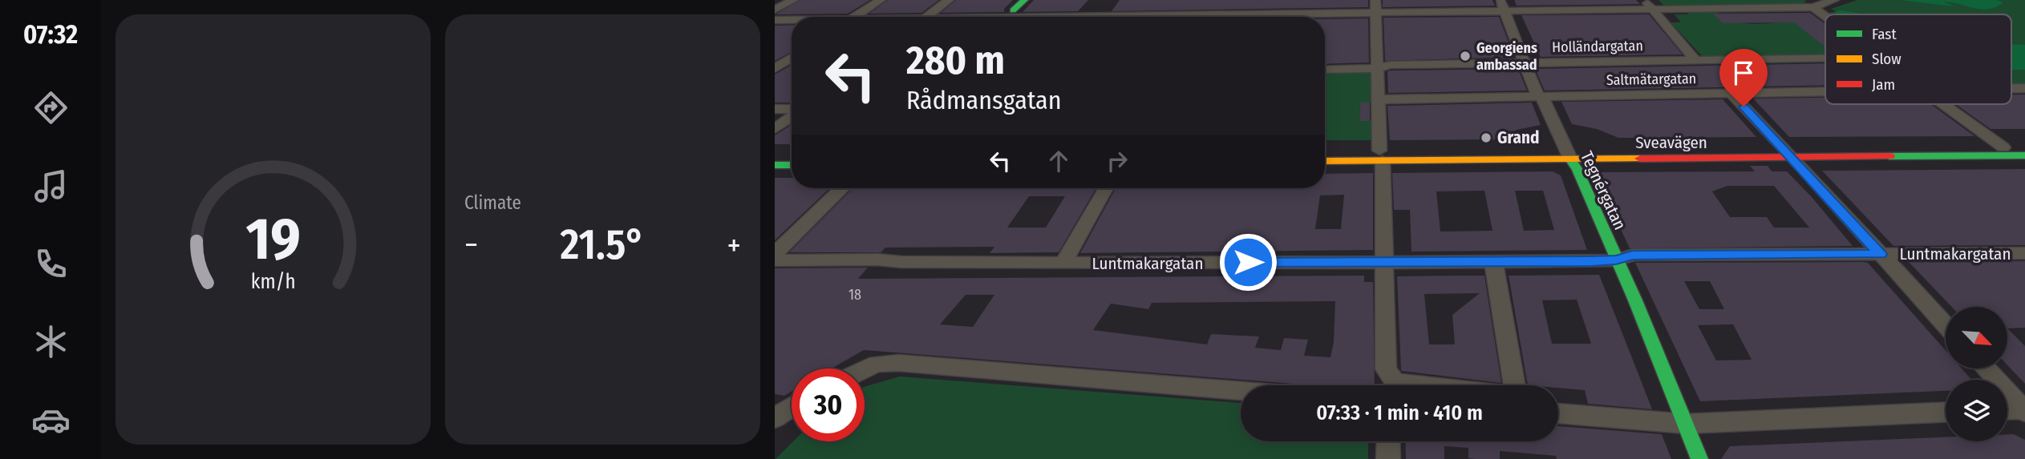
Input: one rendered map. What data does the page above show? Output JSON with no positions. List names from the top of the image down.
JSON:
{
  "streets": {
    "main road": ["Sveavägen", "Tegnérgatan"],
    "street": ["Holländargatan", "Saltmätargatan", "Luntmakargatan"]
  },
  "crossings": [
    ["Holländargatan", "Tegnérgatan"],
    ["Saltmätargatan", "Tegnérgatan"],
    ["Sveavägen", "Tegnérgatan"],
    ["Tegnérgatan", "Luntmakargatan"]
  ],
  "places": ["Georgiens ambassad", "Grand"],
  "house_numbers": ["18"],
  "legend": ["Fast", "Slow", "Jam"],
  "north": "bottom right",
  "page": {
    "tabs": "07:32",
    "tile": "Climate",
    "turn": ["280 m", "Rådmansgatan"],
    "heat": ["−", "21.5°", "+"],
    "limit": "30",
    "trip": "07:33 · 1 min · 410 m",
    "gauge": ["19", "km/h"]
  }
}
